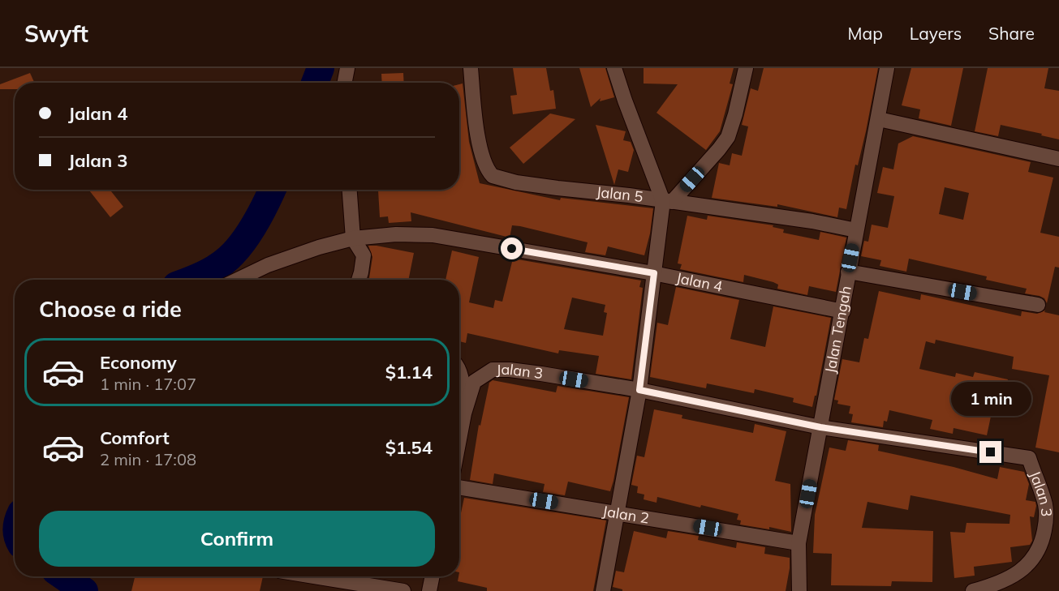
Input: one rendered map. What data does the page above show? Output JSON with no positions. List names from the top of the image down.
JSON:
{
  "streets": {
    "street": [
      "Jalan 5",
      "Jalan 4",
      "Jalan Tengah",
      "Jalan 3",
      "Jalan 2"
    ]
  },
  "crossings": [
    ["Jalan 5", "Jalan Tengah"],
    ["Jalan 4", "Jalan Tengah"],
    ["Jalan Tengah", "Jalan 3"],
    ["Jalan Tengah", "Jalan 2"]
  ],
  "page": {
    "header": "Swyft",
    "nav": ["Map", "Layers", "Share"],
    "banner": ["Jalan 4", "Jalan 3"],
    "heading": "Choose a ride",
    "list": [
      {
        "name": "Economy",
        "note": "1 min · 17:07",
        "value": "$1.14"
      },
      {
        "name": "Comfort",
        "note": "2 min · 17:08",
        "value": "$1.54"
      }
    ],
    "bubble": "1 min",
    "buttons": "Confirm"
  }
}
